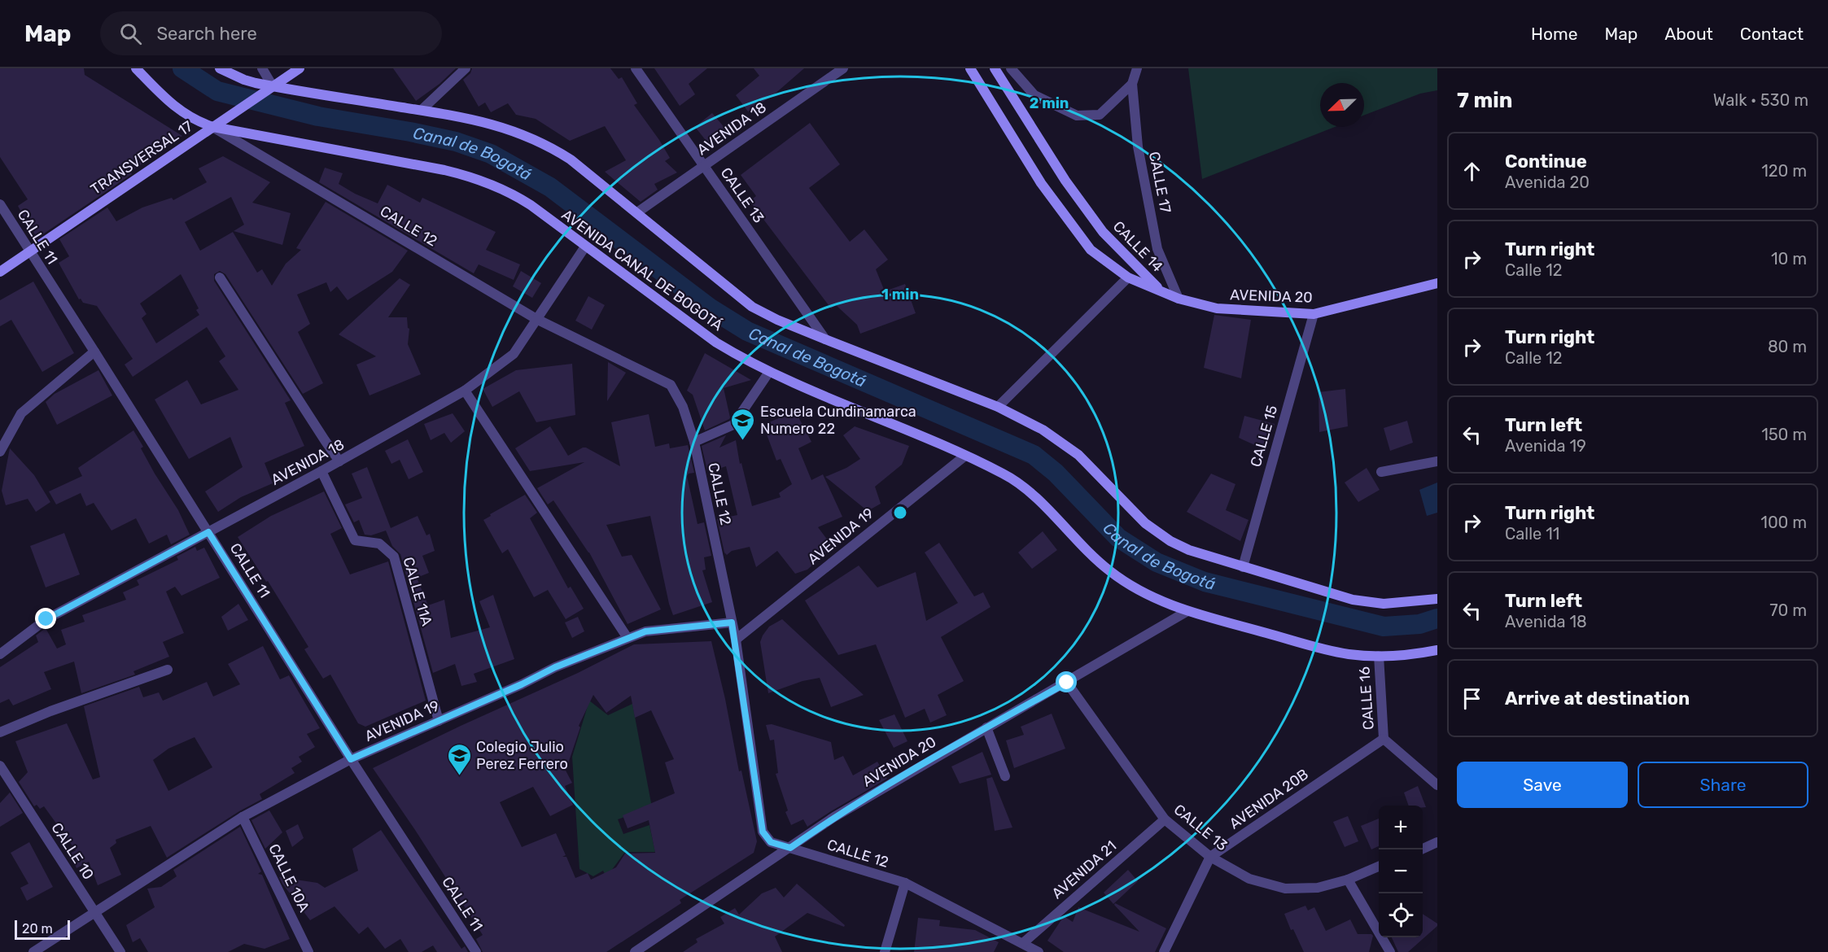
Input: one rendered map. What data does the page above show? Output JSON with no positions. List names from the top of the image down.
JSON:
{
  "streets": {
    "main road": [
      "TRANSVERSAL 17",
      "CALLE 14",
      "AVENIDA CANAL DE BOGOTÁ",
      "AVENIDA 20"
    ],
    "street": [
      "AVENIDA 18",
      "CALLE 17",
      "CALLE 13",
      "CALLE 12",
      "CALLE 11",
      "CALLE 15",
      "AVENIDA 19",
      "CALLE 11A",
      "CALLE 16",
      "AVENIDA 20B",
      "CALLE 10",
      "AVENIDA 21",
      "CALLE 10A"
    ]
  },
  "crossings": [
    ["AVENIDA 18", "CALLE 13"],
    ["AVENIDA 18", "CALLE 12"],
    ["AVENIDA 18", "CALLE 11"],
    ["AVENIDA 18", "AVENIDA CANAL DE BOGOTÁ"],
    ["AVENIDA 18", "CALLE 11A"],
    ["TRANSVERSAL 17", "CALLE 12"],
    ["TRANSVERSAL 17", "CALLE 11"],
    ["TRANSVERSAL 17", "AVENIDA CANAL DE BOGOTÁ"],
    ["CALLE 17", "AVENIDA 20"],
    ["CALLE 13", "AVENIDA 20"],
    ["CALLE 13", "AVENIDA 20B"],
    ["CALLE 13", "AVENIDA 21"],
    ["CALLE 12", "AVENIDA CANAL DE BOGOTÁ"],
    ["CALLE 12", "AVENIDA 20"],
    ["CALLE 12", "AVENIDA 19"],
    ["CALLE 12", "AVENIDA 21"],
    ["CALLE 11", "AVENIDA 19"],
    ["CALLE 14", "AVENIDA 20"],
    ["AVENIDA CANAL DE BOGOTÁ", "AVENIDA 20"],
    ["AVENIDA CANAL DE BOGOTÁ", "AVENIDA 19"],
    ["AVENIDA CANAL DE BOGOTÁ", "CALLE 16"],
    ["AVENIDA 20", "CALLE 15"],
    ["AVENIDA 19", "CALLE 11A"],
    ["AVENIDA 19", "CALLE 10"],
    ["AVENIDA 19", "CALLE 10A"],
    ["CALLE 16", "AVENIDA 20B"]
  ],
  "water": ["Canal de Bogotá"],
  "places": {
    "school or university": ["Escuela Cundinamarca Numero 22", "Colegio Julio Perez Ferrero"]
  },
  "scale_bar": "20 m",
  "north": "bottom left",
  "page": {
    "header": "Map",
    "search": "Search here",
    "nav": [
      "Home",
      "Map",
      "About",
      "Contact"
    ],
    "heading": ["7 min", "Walk · 530 m"],
    "list": [
      ["Continue", "Avenida 20", "120 m"],
      ["Turn right", "Calle 12", "10 m"],
      ["Turn right", "Calle 12", "80 m"],
      ["Turn left", "Avenida 19", "150 m"],
      ["Turn right", "Calle 11", "100 m"],
      ["Turn left", "Avenida 18", "70 m"],
      "Arrive at destination"
    ],
    "buttons": ["Save", "Share"],
    "map_buttons": ["+", "−"],
    "scale": "20 m"
  },
  "rings": ["2 min", "1 min"]
}
